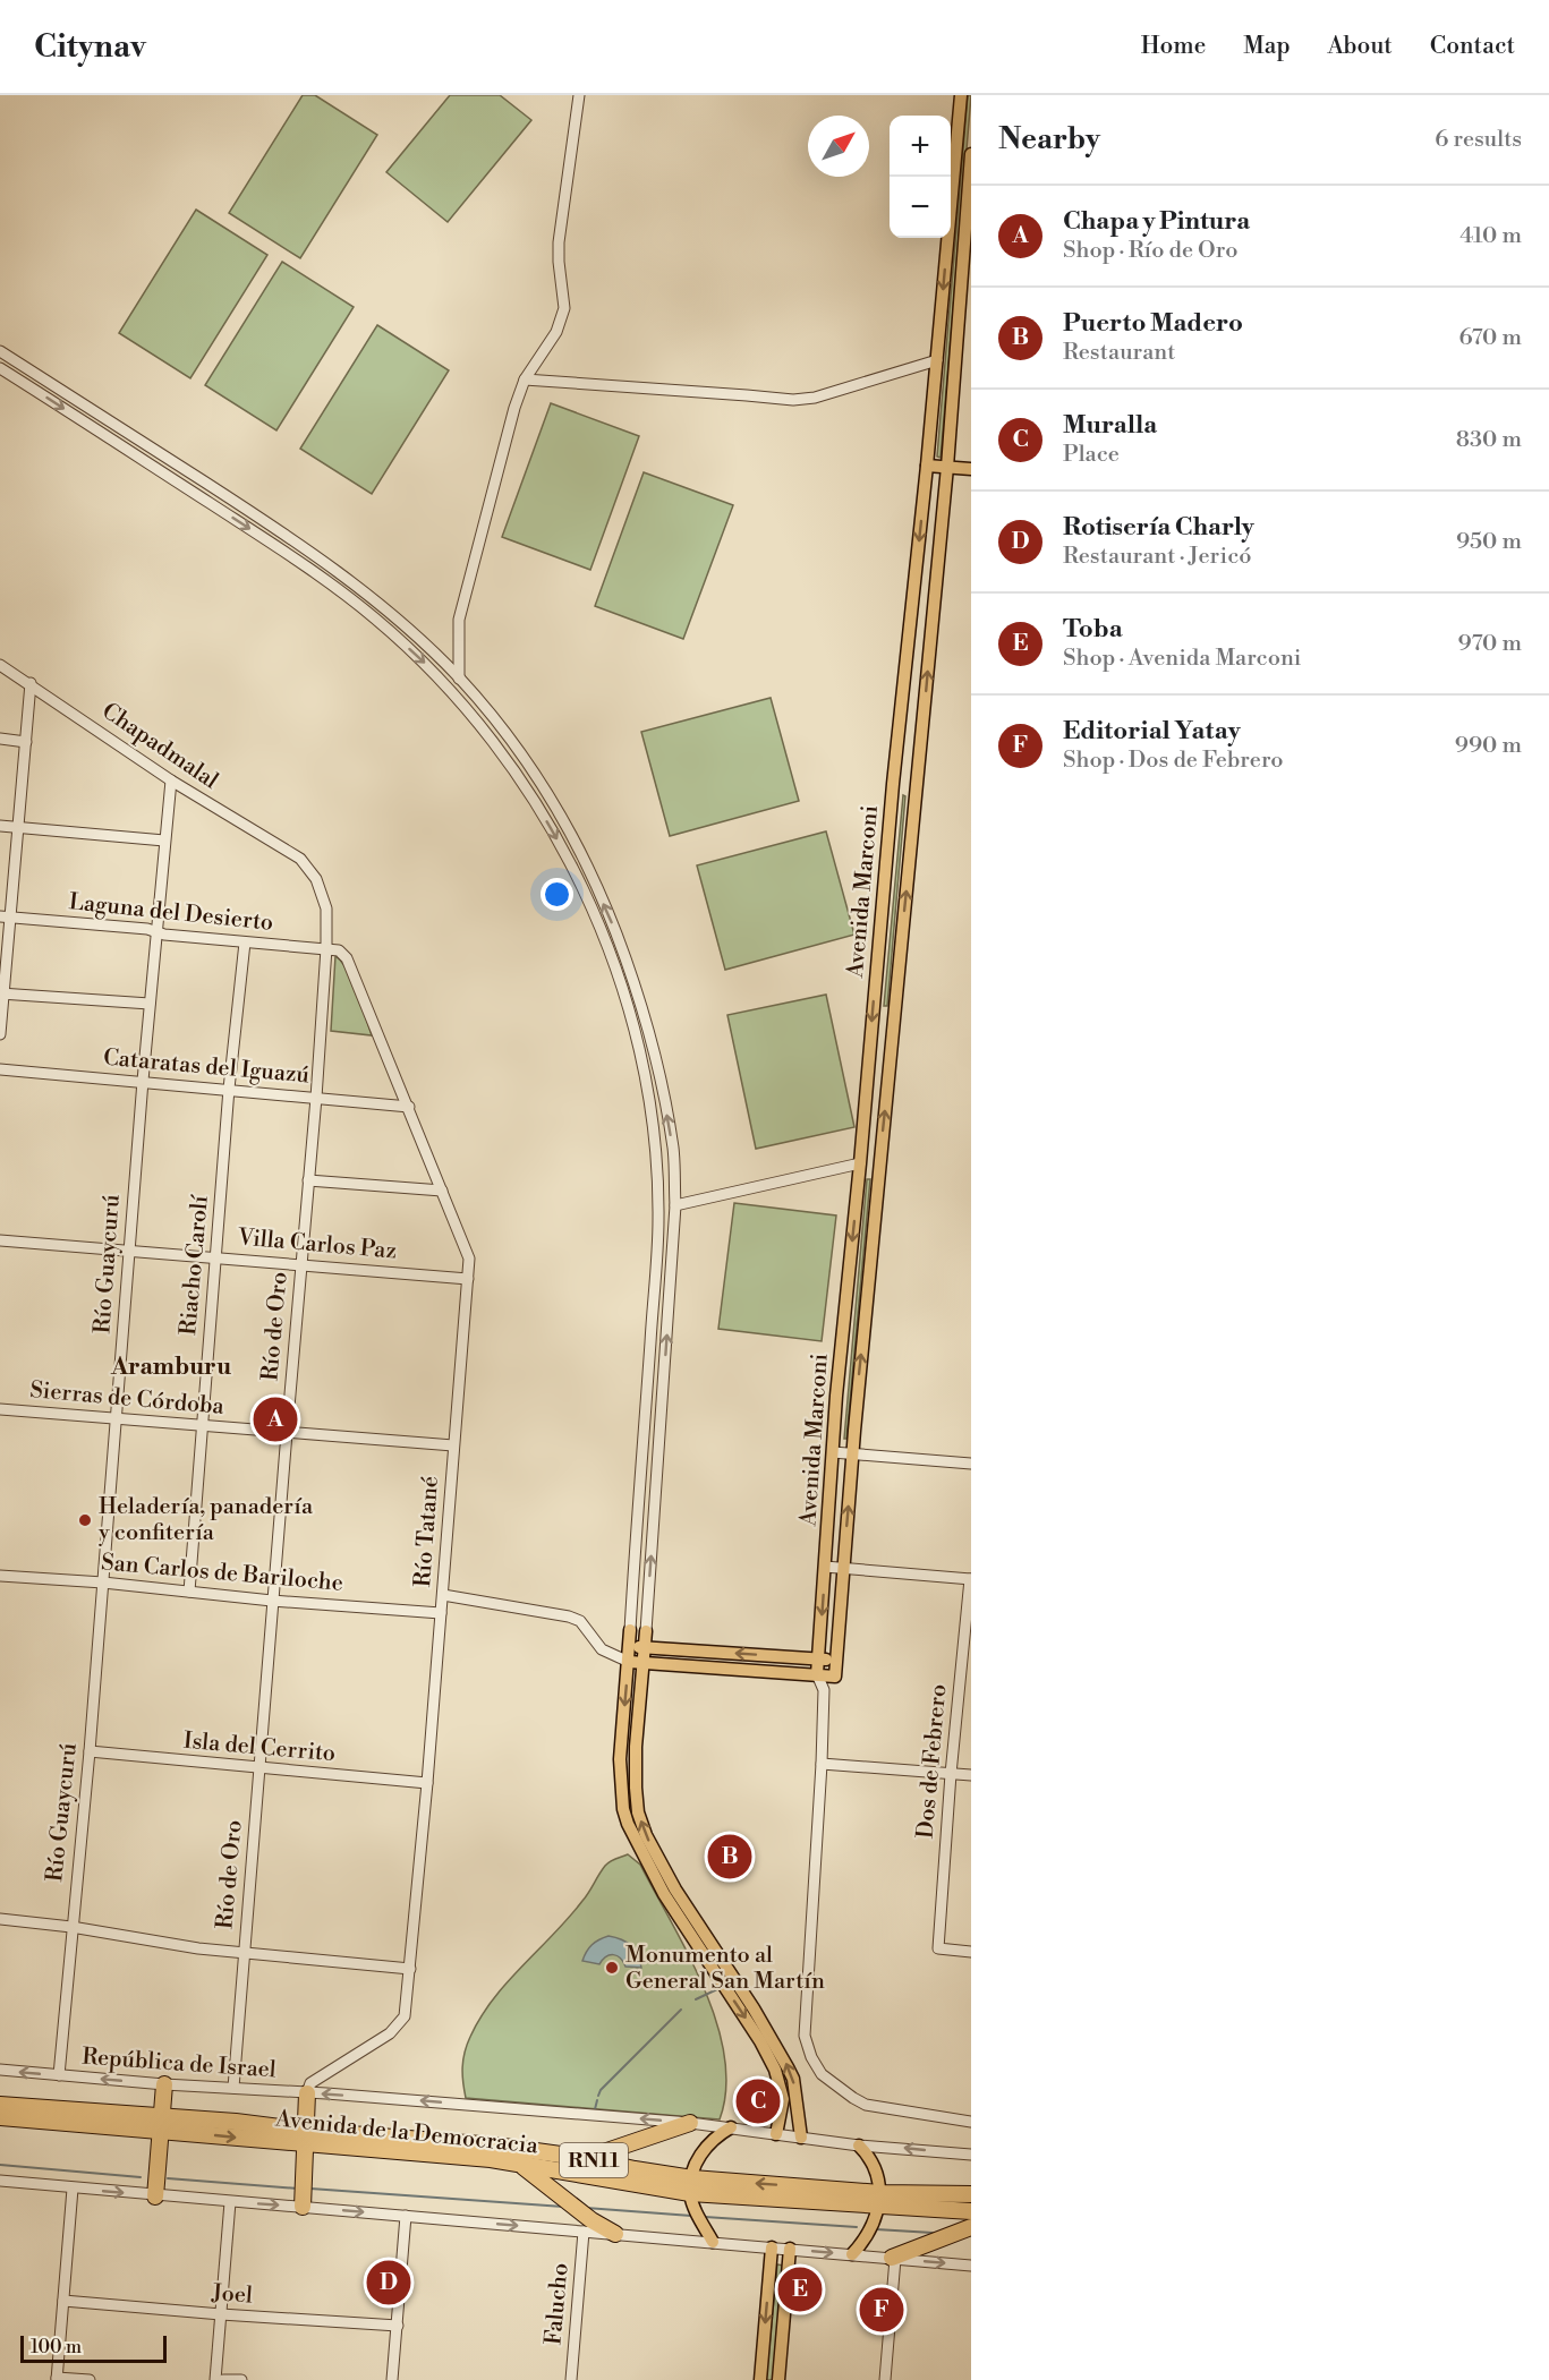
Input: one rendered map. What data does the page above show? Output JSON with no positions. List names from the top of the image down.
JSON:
{
  "streets": {
    "highway": ["Avenida de la Democracia", "RN11"],
    "main road": ["Avenida Marconi"],
    "street": [
      "Chapadmalal",
      "Laguna del Desierto",
      "Cataratas del Iguazú",
      "Villa Carlos Paz",
      "Río Guaycurú",
      "Riacho Carolí",
      "Río de Oro",
      "Sierras de Córdoba",
      "Río Tatané",
      "San Carlos de Bariloche",
      "Isla del Cerrito",
      "Dos de Febrero",
      "República de Israel",
      "Joel",
      "Falucho"
    ]
  },
  "crossings": [
    ["Chapadmalal", "Río Guaycurú"],
    ["Chapadmalal", "Río de Oro"],
    ["Laguna del Desierto", "Río Guaycurú"],
    ["Laguna del Desierto", "Riacho Carolí"],
    ["Laguna del Desierto", "Río de Oro"],
    ["Laguna del Desierto", "Río Tatané"],
    ["Cataratas del Iguazú", "Río Guaycurú"],
    ["Cataratas del Iguazú", "Riacho Carolí"],
    ["Cataratas del Iguazú", "Río de Oro"],
    ["Cataratas del Iguazú", "Río Tatané"],
    ["Villa Carlos Paz", "Río Guaycurú"],
    ["Villa Carlos Paz", "Riacho Carolí"],
    ["Villa Carlos Paz", "Río de Oro"],
    ["Villa Carlos Paz", "Río Tatané"],
    ["Río Guaycurú", "Sierras de Córdoba"],
    ["Río Guaycurú", "San Carlos de Bariloche"],
    ["Río Guaycurú", "Isla del Cerrito"],
    ["Río Guaycurú", "República de Israel"],
    ["Riacho Carolí", "Sierras de Córdoba"],
    ["Riacho Carolí", "San Carlos de Bariloche"],
    ["Río de Oro", "Sierras de Córdoba"],
    ["Río de Oro", "San Carlos de Bariloche"],
    ["Río de Oro", "Isla del Cerrito"],
    ["Río de Oro", "República de Israel"],
    ["Sierras de Córdoba", "Río Tatané"],
    ["Río Tatané", "San Carlos de Bariloche"],
    ["Río Tatané", "Isla del Cerrito"],
    ["Río Tatané", "República de Israel"],
    ["República de Israel", "Avenida de la Democracia"]
  ],
  "one_way": ["República de Israel"],
  "districts": ["Aramburu"],
  "places": ["Heladería, panadería y confitería", "Monumento al General San Martín"],
  "scale_bar": "100 m",
  "north": "top right",
  "page": {
    "header": "Citynav",
    "nav": [
      "Home",
      "Map",
      "About",
      "Contact"
    ],
    "heading": ["Nearby", "6 results"],
    "map_buttons": ["+", "−"],
    "list": [
      {
        "mark": "A",
        "name": "Chapa y Pintura",
        "note": "Shop · Río de Oro",
        "value": "410 m"
      },
      {
        "mark": "B",
        "name": "Puerto Madero",
        "note": "Restaurant",
        "value": "670 m"
      },
      {
        "mark": "C",
        "name": "Muralla",
        "note": "Place",
        "value": "830 m"
      },
      {
        "mark": "D",
        "name": "Rotisería Charly",
        "note": "Restaurant · Jericó",
        "value": "950 m"
      },
      {
        "mark": "E",
        "name": "Toba",
        "note": "Shop · Avenida Marconi",
        "value": "970 m"
      },
      {
        "mark": "F",
        "name": "Editorial Yatay",
        "note": "Shop · Dos de Febrero",
        "value": "990 m"
      }
    ],
    "pins": [
      "A",
      "B",
      "C",
      "D",
      "E",
      "F"
    ],
    "scale": "100 m"
  }
}
